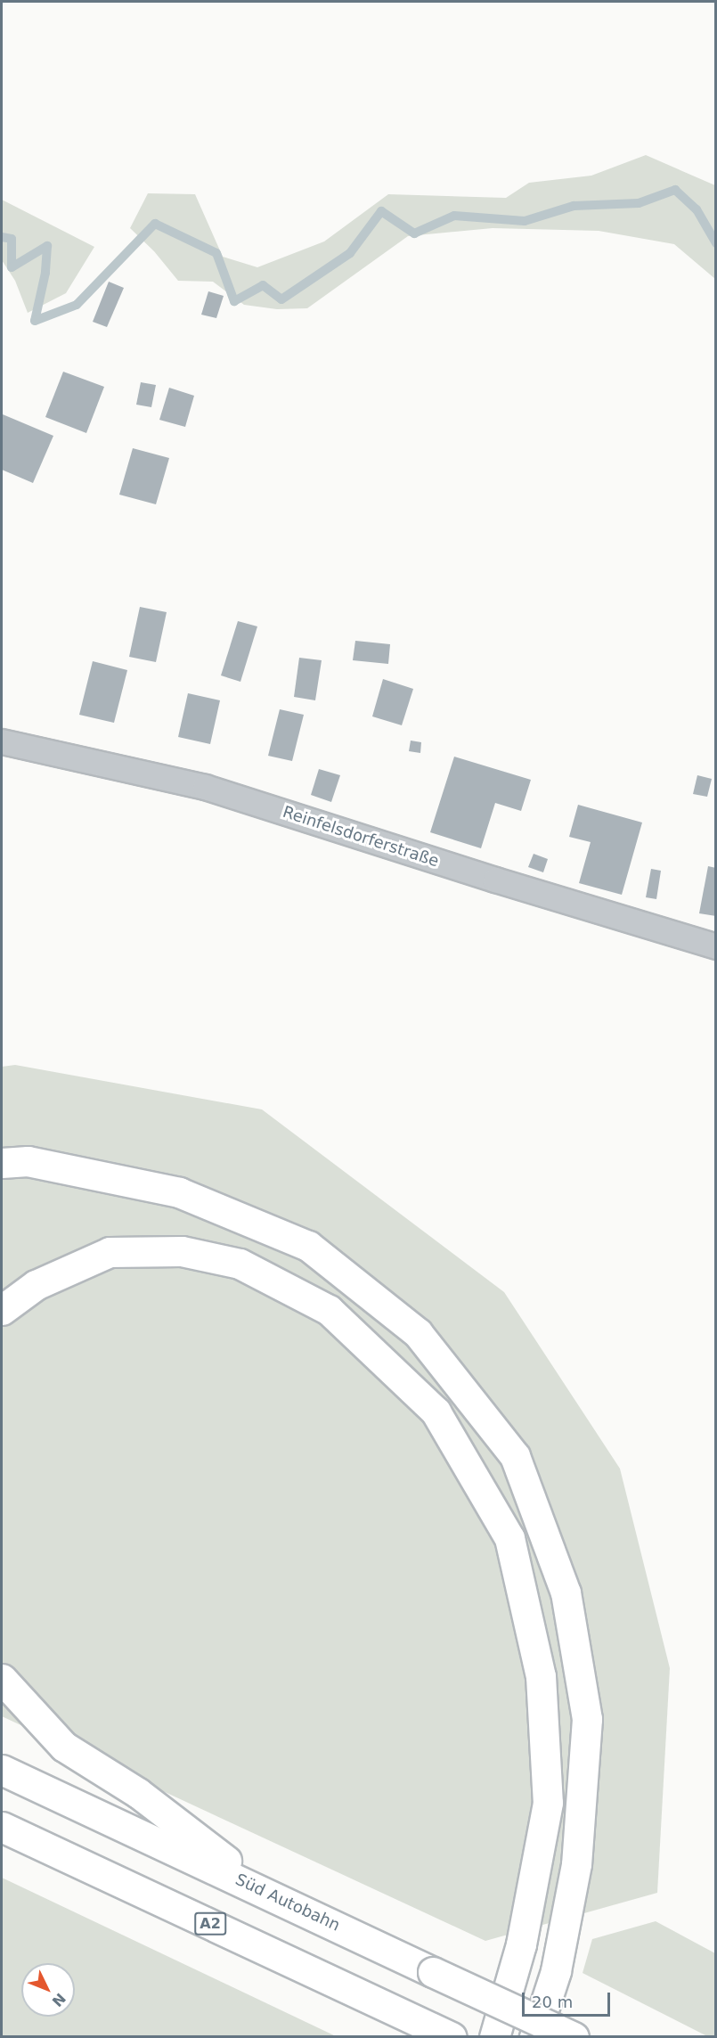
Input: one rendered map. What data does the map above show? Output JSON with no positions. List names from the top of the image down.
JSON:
{
  "streets": {
    "highway": ["Süd Autobahn", "A2"],
    "street": ["Reinfelsdorferstraße"]
  },
  "scale_bar": "20 m",
  "north": "bottom right"
}
